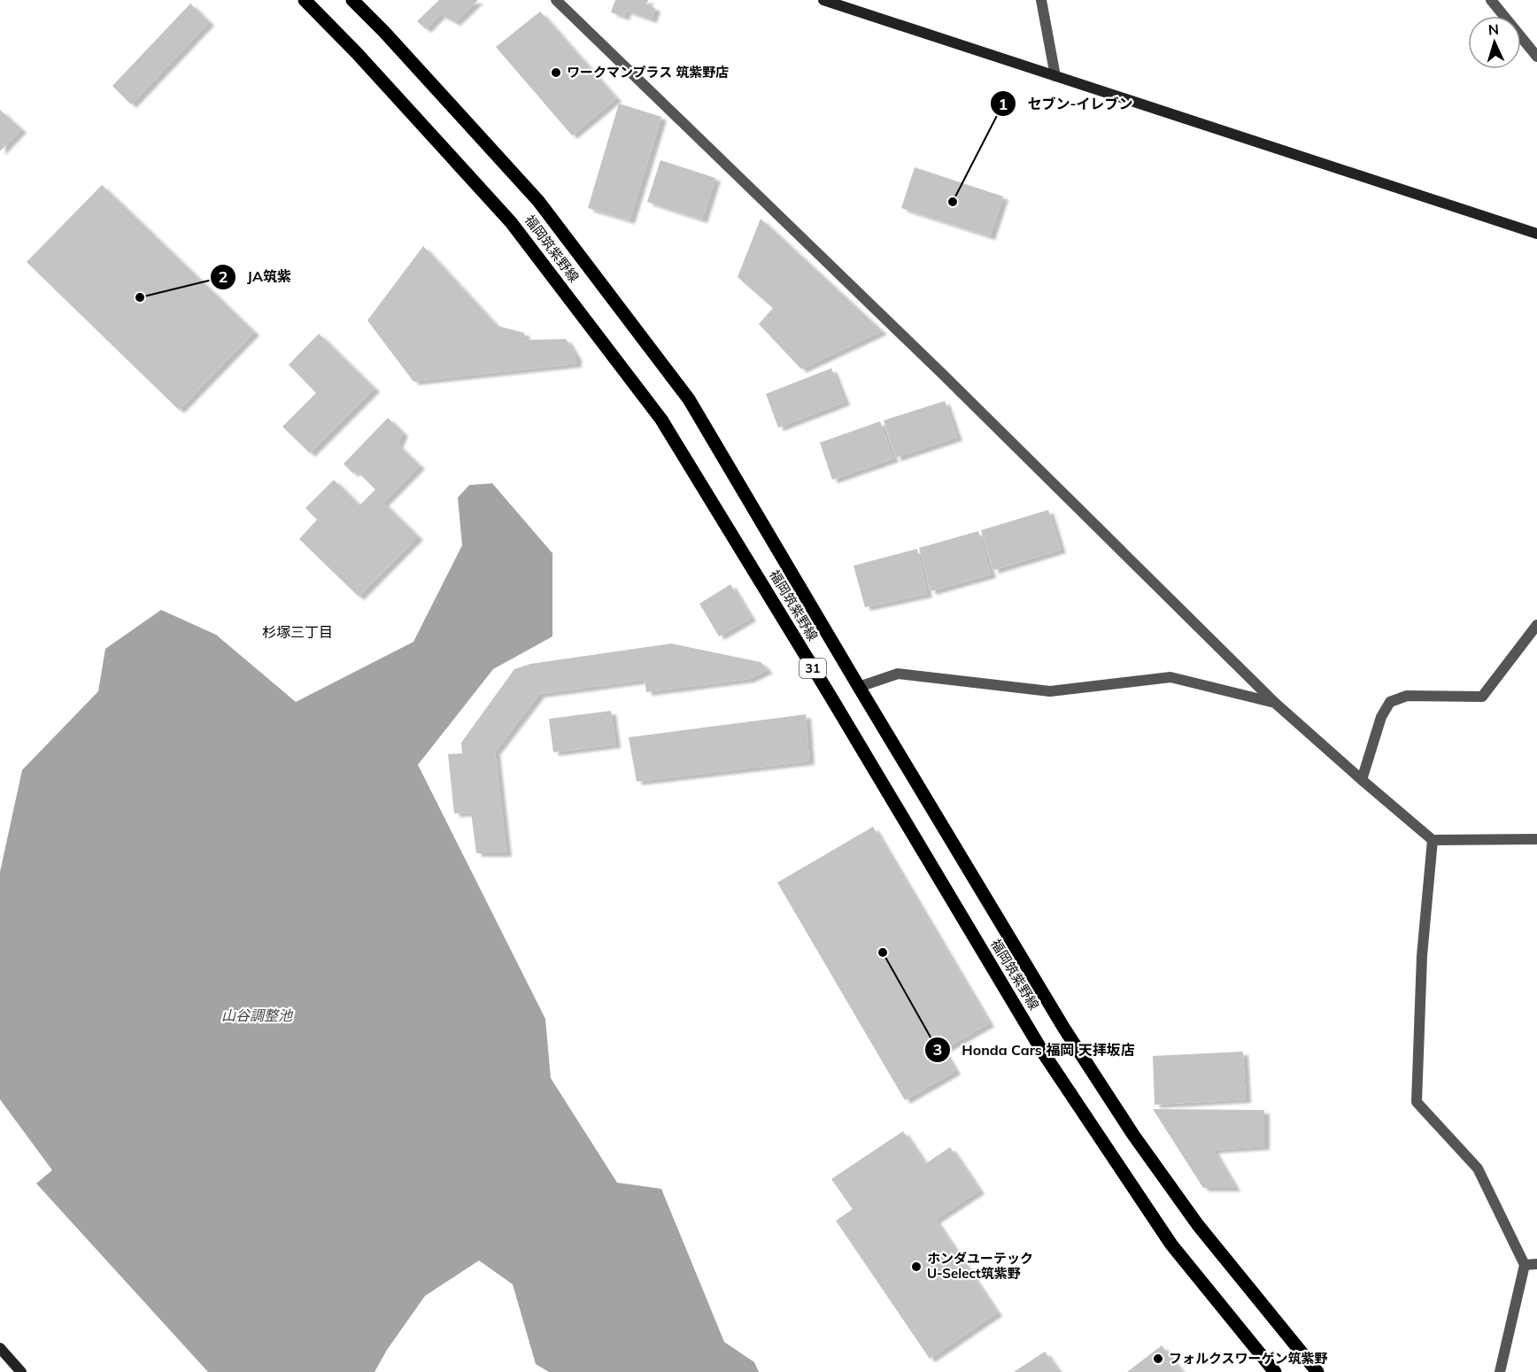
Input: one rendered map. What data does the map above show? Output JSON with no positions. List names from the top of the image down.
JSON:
{
  "streets": {
    "main road": ["福岡筑紫野線", "31"]
  },
  "districts": ["杉塚三丁目"],
  "water": ["山谷調整池"],
  "places": [
    "ワークマンプラス 筑紫野店",
    "セブン-イレブン",
    "JA筑紫",
    "Honda Cars 福岡 天拝坂店",
    "ホンダユーテック U-Select筑紫野",
    "フォルクスワーゲン筑紫野"
  ],
  "north": "top"
}
